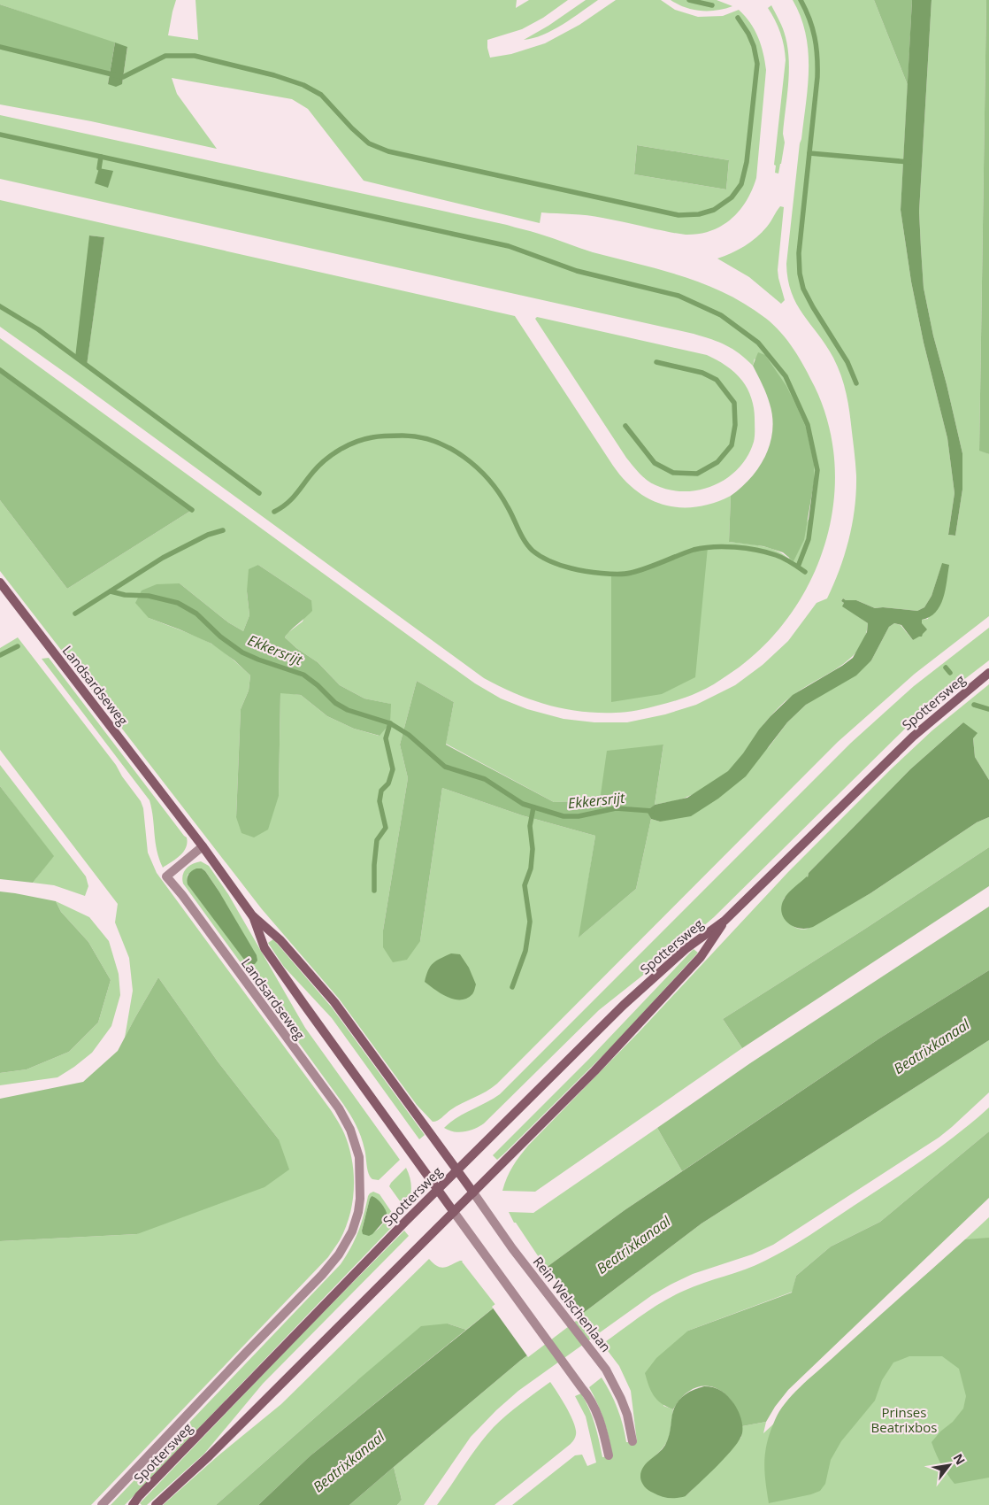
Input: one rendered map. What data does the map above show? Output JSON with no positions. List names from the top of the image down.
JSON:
{
  "streets": {
    "main road": ["Landsardseweg", "Spottersweg"],
    "street": ["Rein Welschenlaan"]
  },
  "crossings": [
    ["Landsardseweg", "Spottersweg"],
    ["Landsardseweg", "Rein Welschenlaan"],
    ["Spottersweg", "Rein Welschenlaan"]
  ],
  "water": ["Ekkersrijt", "Beatrixkanaal"],
  "parks": ["Prinses Beatrixbos"],
  "north": "top right"
}
